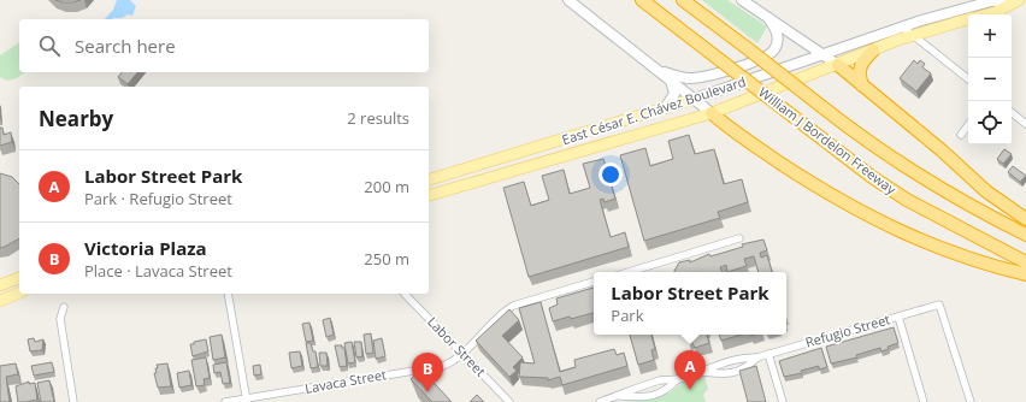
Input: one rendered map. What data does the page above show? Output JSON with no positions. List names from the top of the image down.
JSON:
{
  "streets": {
    "highway": ["William J Bordelon Freeway"],
    "main road": ["East César E. Chávez Boulevard"],
    "street": ["Refugio Street", "Labor Street", "Lavaca Street"]
  },
  "crossings": [
    ["Labor Street", "Lavaca Street"]
  ],
  "page": {
    "map_buttons": ["+", "−"],
    "search": "Search here",
    "heading": ["Nearby", "2 results"],
    "list": [
      {
        "mark": "A",
        "name": "Labor Street Park",
        "note": "Park · Refugio Street",
        "value": "200 m"
      },
      {
        "mark": "B",
        "name": "Victoria Plaza",
        "note": "Place · Lavaca Street",
        "value": "250 m"
      }
    ],
    "popup": ["Labor Street Park", "Park"],
    "pins": ["A", "B"]
  }
}
